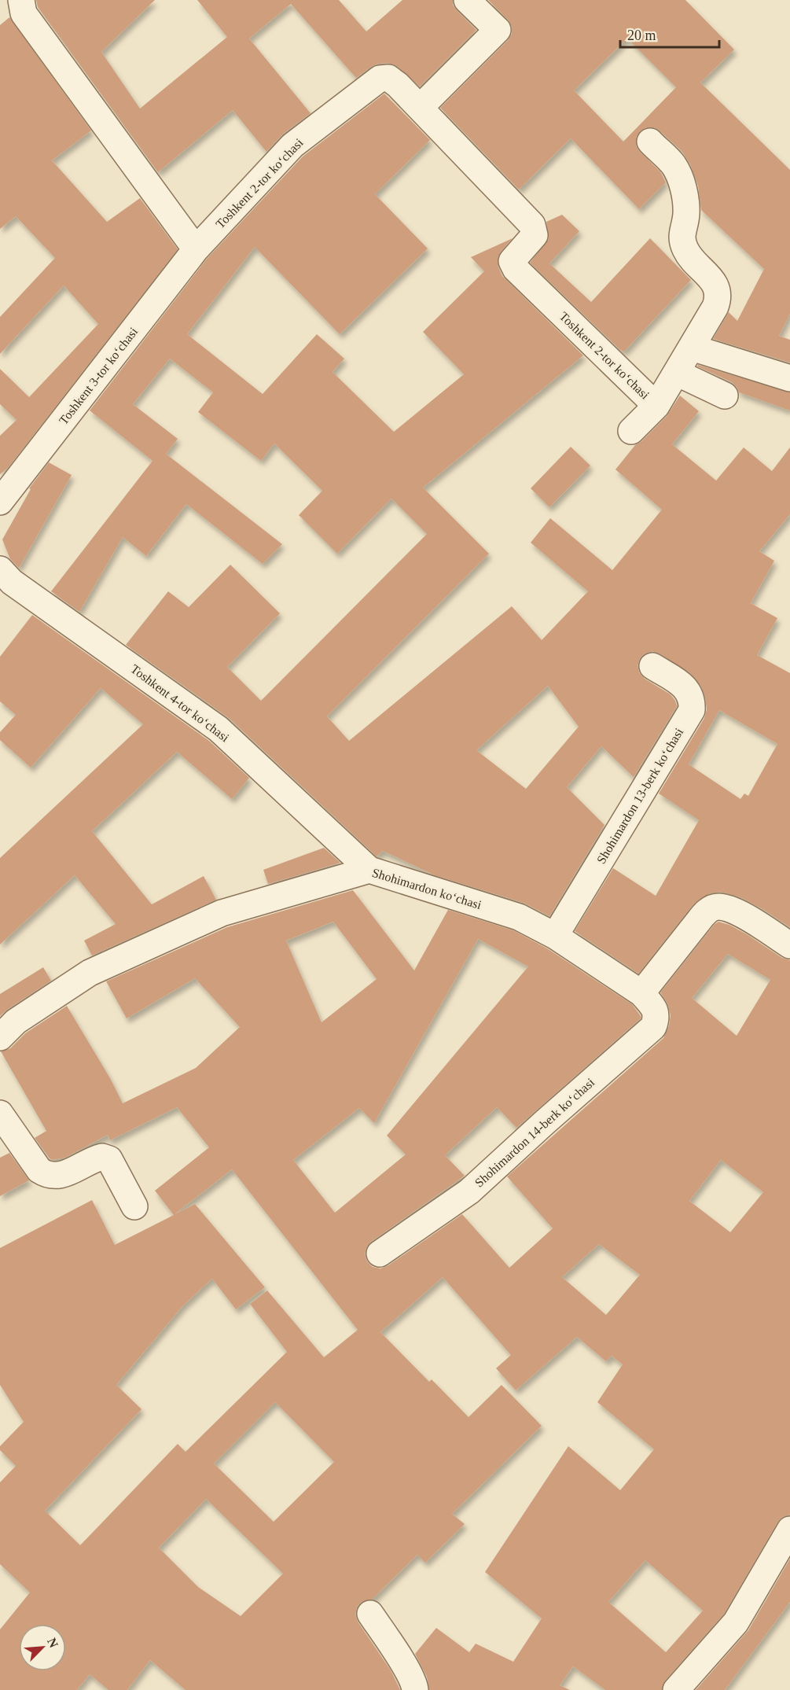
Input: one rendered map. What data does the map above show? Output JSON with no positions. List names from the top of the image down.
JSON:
{
  "streets": {
    "street": [
      "Toshkent 2-tor koʻchasi",
      "Toshkent 3-tor koʻchasi",
      "Toshkent 4-tor koʻchasi",
      "Shohimardon 13-berk koʻchasi",
      "Shohimardon koʻchasi",
      "Shohimardon 14-berk koʻchasi"
    ]
  },
  "crossings": [
    ["Toshkent 2-tor koʻchasi", "Toshkent 3-tor koʻchasi"],
    ["Toshkent 4-tor koʻchasi", "Shohimardon koʻchasi"],
    ["Shohimardon 13-berk koʻchasi", "Shohimardon koʻchasi"],
    ["Shohimardon koʻchasi", "Shohimardon 14-berk koʻchasi"]
  ],
  "scale_bar": "20 m",
  "north": "top right"
}
